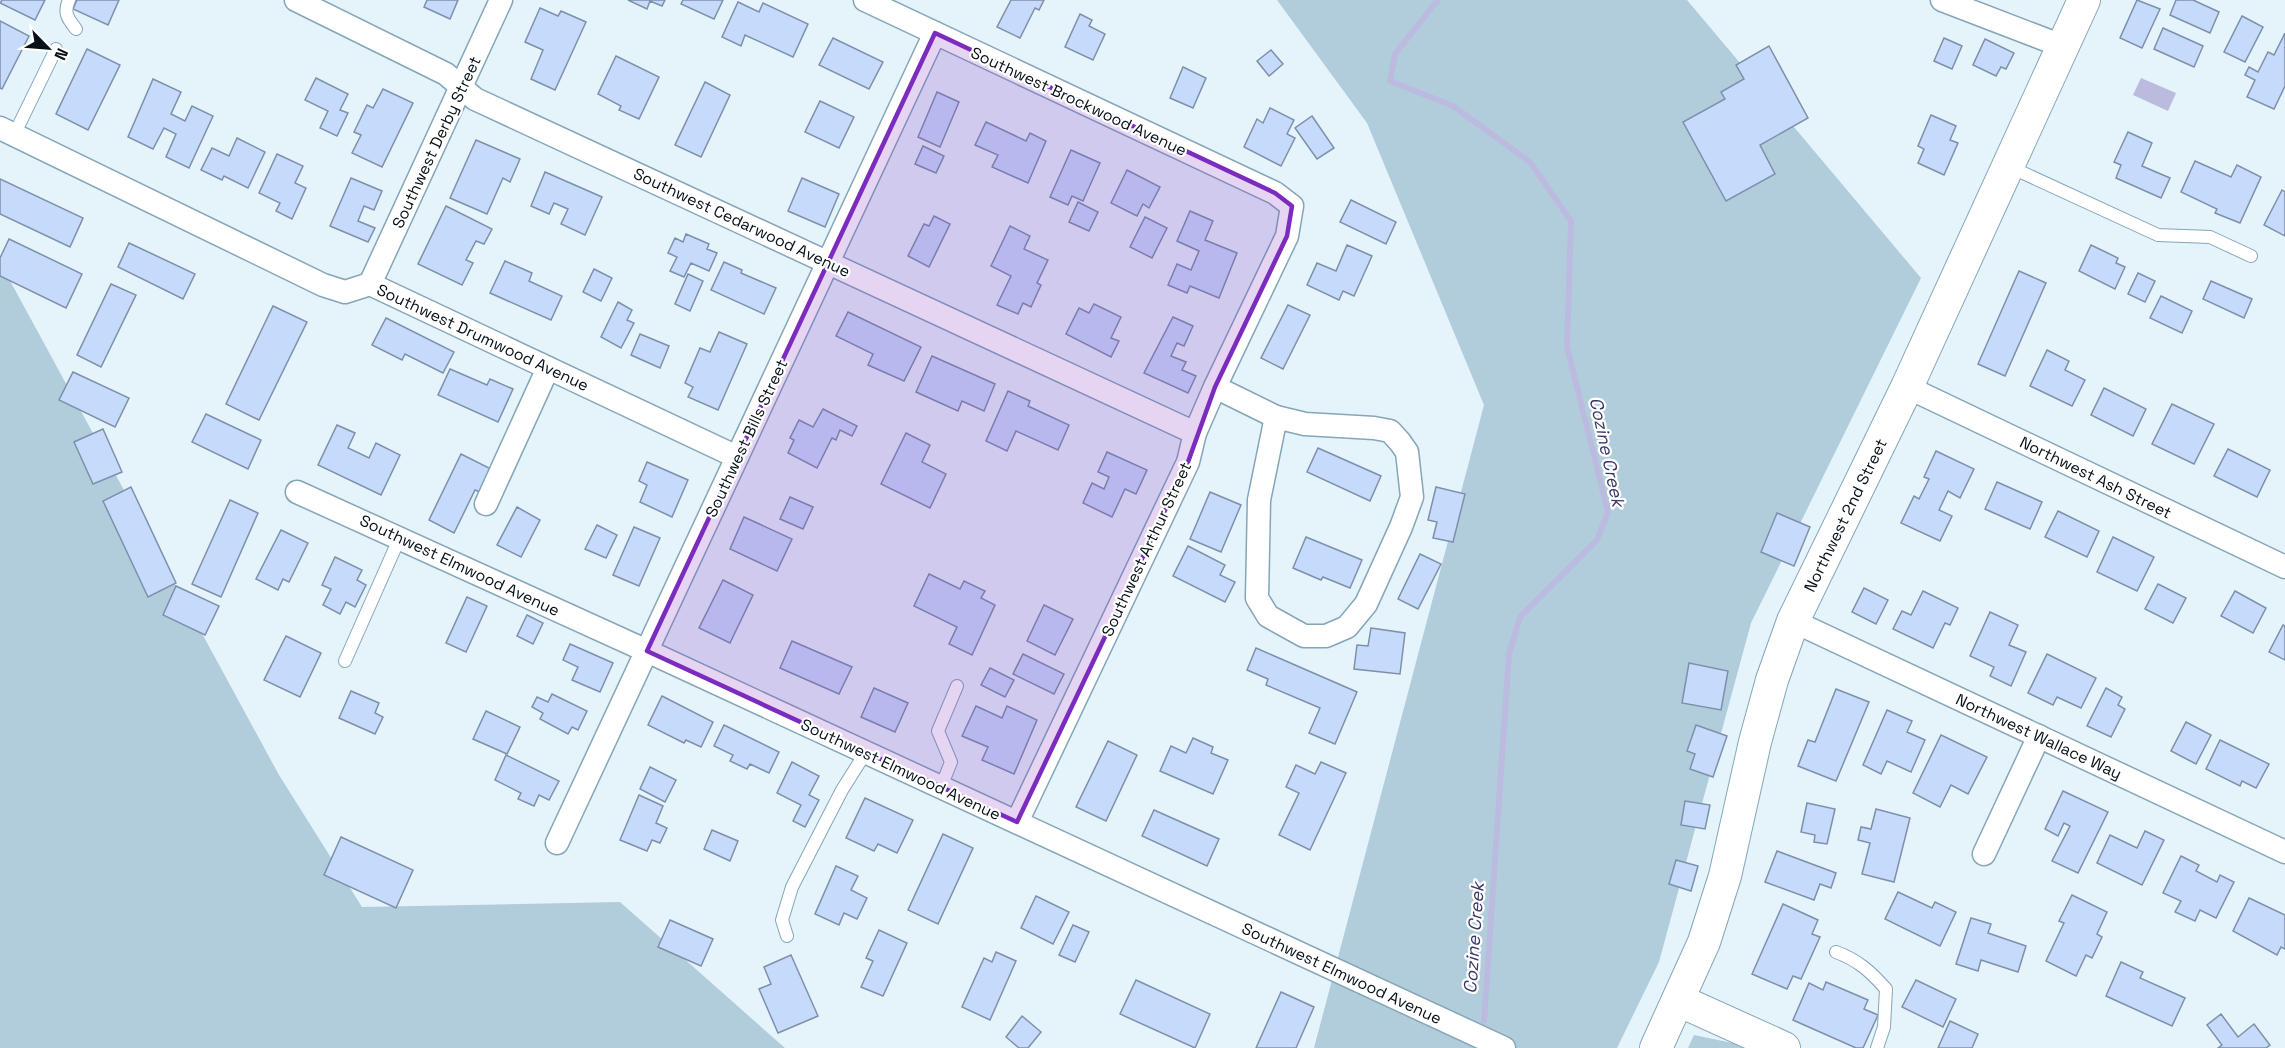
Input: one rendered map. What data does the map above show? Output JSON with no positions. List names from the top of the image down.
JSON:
{
  "streets": {
    "main road": ["Northwest 2nd Street"],
    "street": [
      "Southwest Brockwood Avenue",
      "Southwest Derby Street",
      "Southwest Cedarwood Avenue",
      "Southwest Drumwood Avenue",
      "Southwest Bills Street",
      "Northwest Ash Street",
      "Southwest Arthur Street",
      "Southwest Elmwood Avenue",
      "Northwest Wallace Way"
    ]
  },
  "crossings": [
    ["Southwest Brockwood Avenue", "Southwest Bills Street"],
    ["Southwest Brockwood Avenue", "Southwest Arthur Street"],
    ["Southwest Derby Street", "Southwest Cedarwood Avenue"],
    ["Southwest Derby Street", "Southwest Drumwood Avenue"],
    ["Southwest Cedarwood Avenue", "Southwest Bills Street"],
    ["Southwest Cedarwood Avenue", "Southwest Arthur Street"],
    ["Southwest Drumwood Avenue", "Southwest Bills Street"],
    ["Southwest Bills Street", "Southwest Elmwood Avenue"],
    ["Northwest Ash Street", "Northwest 2nd Street"],
    ["Northwest 2nd Street", "Northwest Wallace Way"],
    ["Southwest Arthur Street", "Southwest Elmwood Avenue"]
  ],
  "water": ["Cozine Creek"],
  "north": "bottom right"
}
